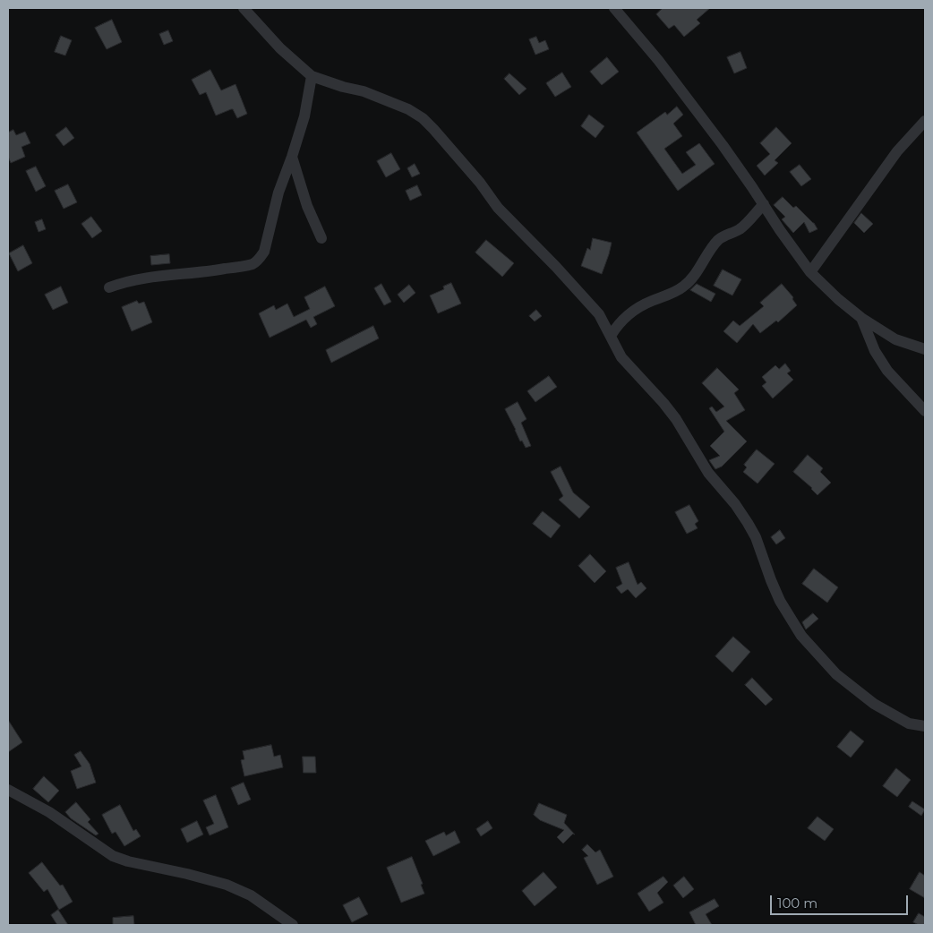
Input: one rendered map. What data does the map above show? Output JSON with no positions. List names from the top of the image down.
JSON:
{
  "scale_bar": "100 m"
}
